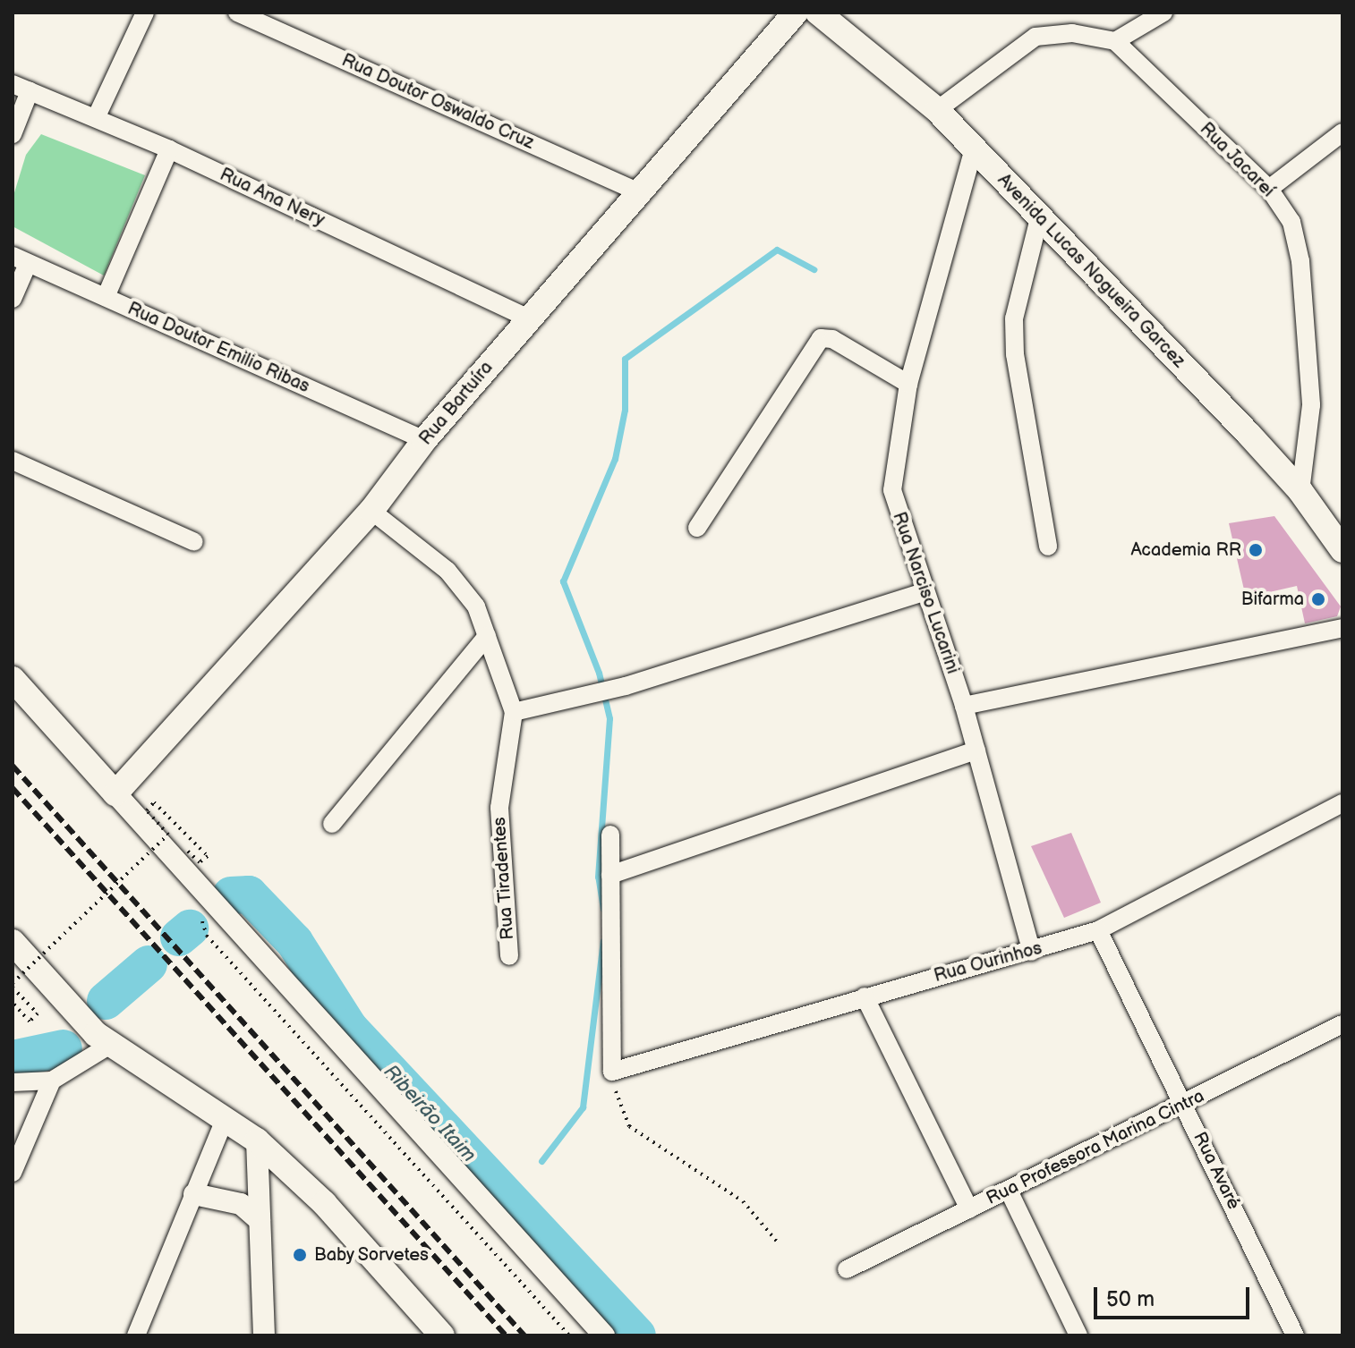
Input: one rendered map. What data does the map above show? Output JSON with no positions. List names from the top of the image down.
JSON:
{
  "streets": {
    "main road": ["Avenida Lucas Nogueira Garcez", "Rua Bartuíra"],
    "street": [
      "Rua Doutor Oswaldo Cruz",
      "Rua Jacareí",
      "Rua Ana Nery",
      "Rua Doutor Emilio Ribas",
      "Rua Narciso Lucarini",
      "Rua Tiradentes",
      "Rua Ourinhos",
      "Rua Professora Marina Cintra",
      "Rua Avaré"
    ]
  },
  "crossings": [
    ["Rua Doutor Oswaldo Cruz", "Rua Bartuíra"],
    ["Rua Jacareí", "Avenida Lucas Nogueira Garcez"],
    ["Rua Ana Nery", "Rua Bartuíra"],
    ["Avenida Lucas Nogueira Garcez", "Rua Narciso Lucarini"],
    ["Rua Doutor Emilio Ribas", "Rua Bartuíra"],
    ["Rua Bartuíra", "Rua Tiradentes"],
    ["Rua Narciso Lucarini", "Rua Ourinhos"],
    ["Rua Ourinhos", "Rua Avaré"],
    ["Rua Professora Marina Cintra", "Rua Avaré"]
  ],
  "water": ["Ribeirão Itaim"],
  "places": ["Academia RR", "Bifarma", "Baby Sorvetes"],
  "scale_bar": "50 m"
}
